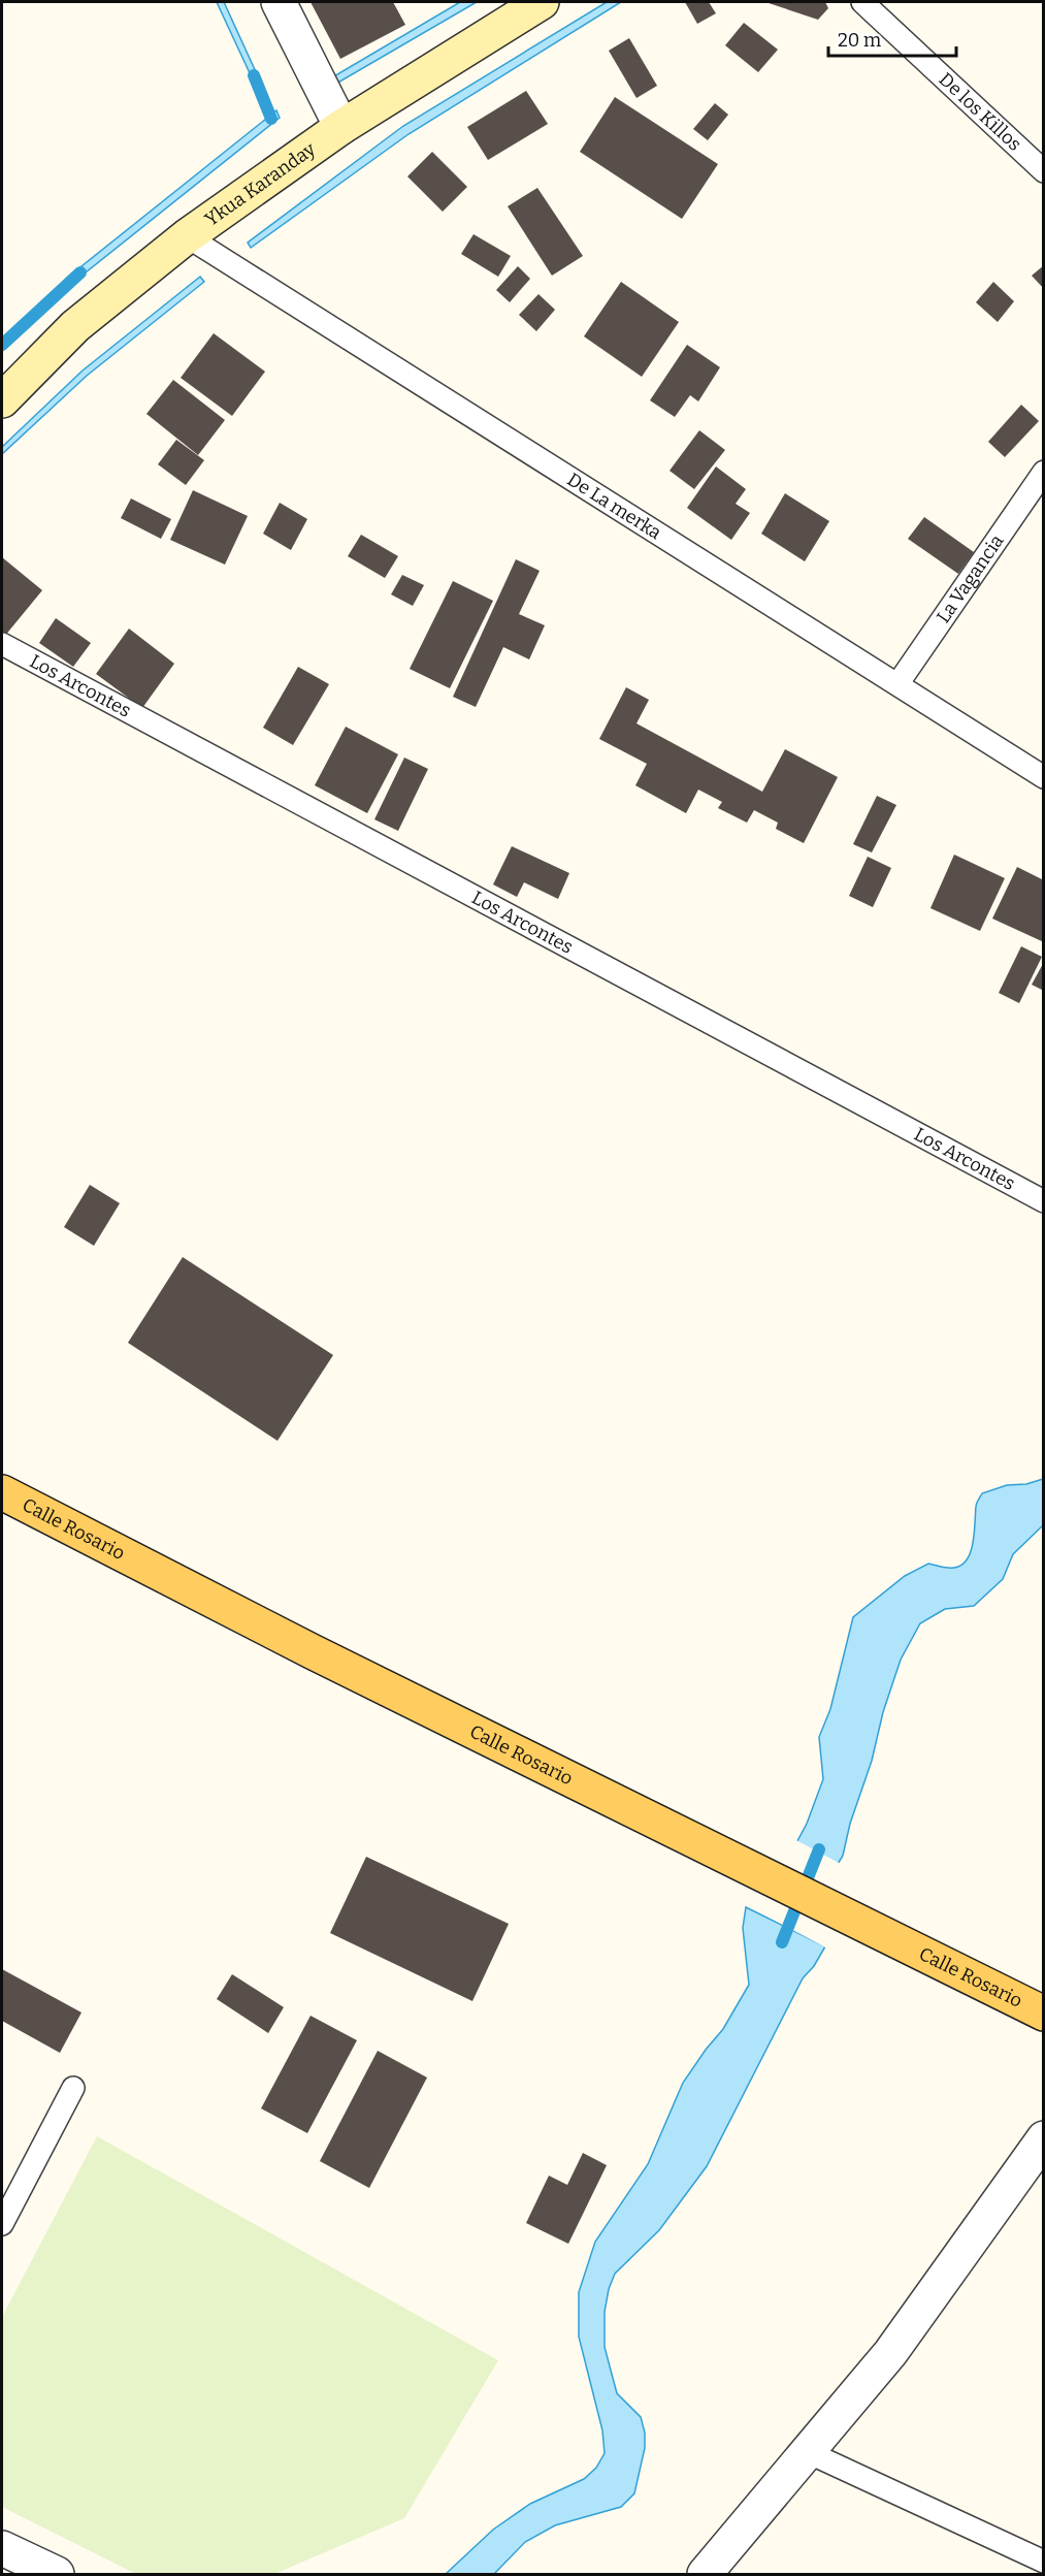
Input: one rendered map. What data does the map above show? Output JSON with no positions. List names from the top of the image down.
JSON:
{
  "streets": {
    "main road": ["Calle Rosario"],
    "street": ["Ykua Karanday"],
    "lane": [
      "De los Killos",
      "De La merka",
      "La Vagancia",
      "Los Arcontes"
    ]
  },
  "crossings": [
    ["Ykua Karanday", "De La merka"],
    ["De La merka", "La Vagancia"]
  ],
  "scale_bar": "20 m"
}
